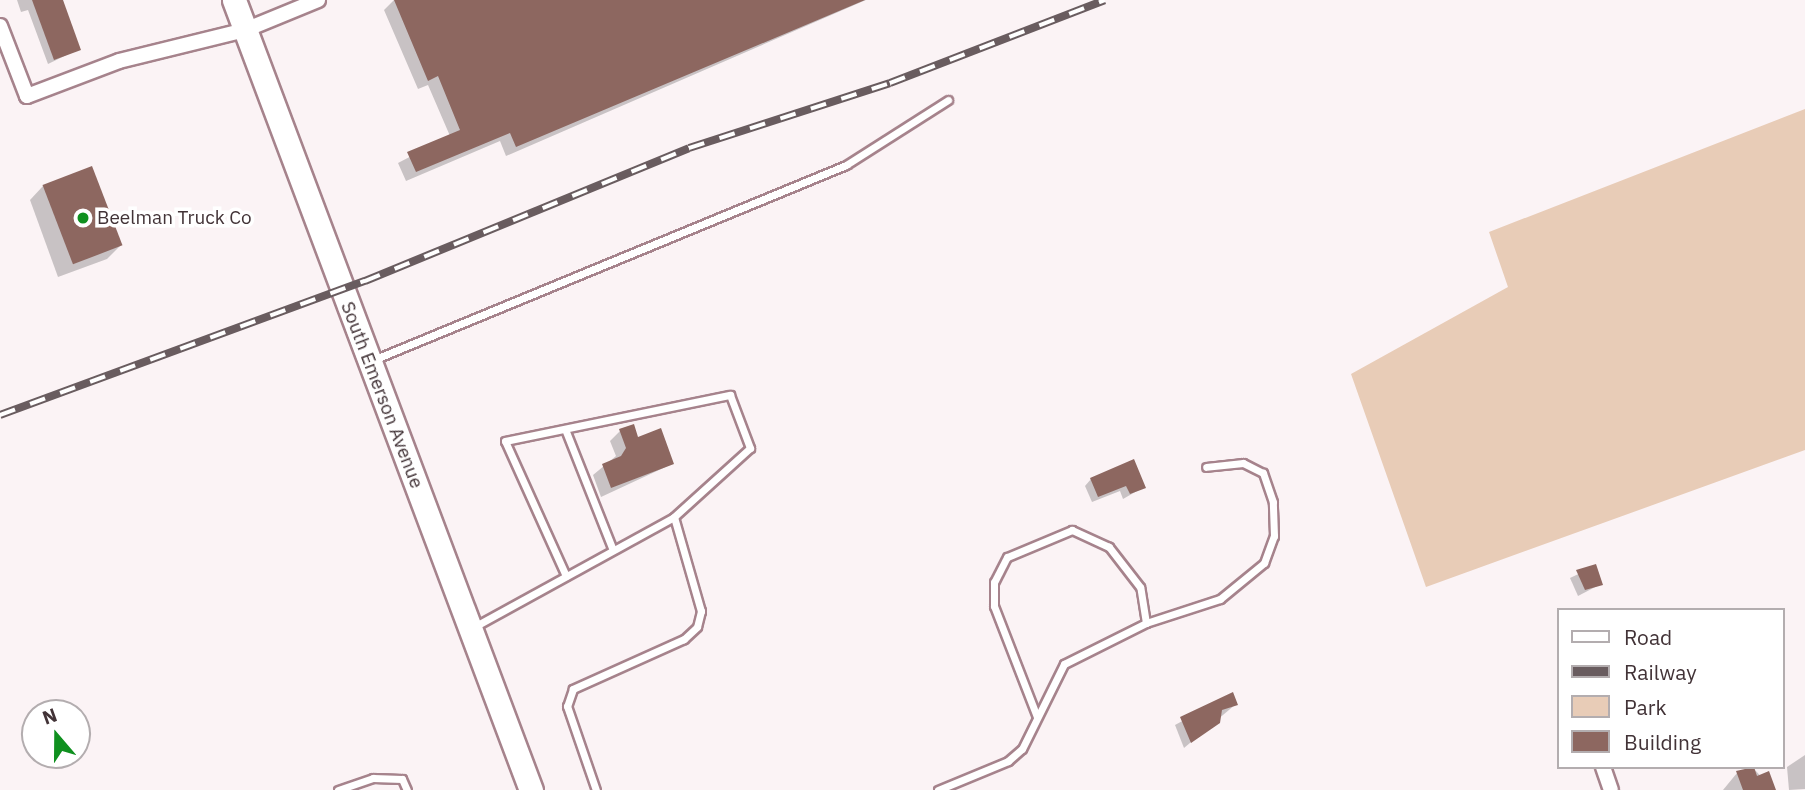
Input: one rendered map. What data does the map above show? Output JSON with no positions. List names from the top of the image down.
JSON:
{
  "streets": {
    "main road": ["South Emerson Avenue"]
  },
  "places": ["Beelman Truck Co"],
  "legend": [
    "Road",
    "Railway",
    "Park",
    "Building"
  ],
  "north": "top"
}
